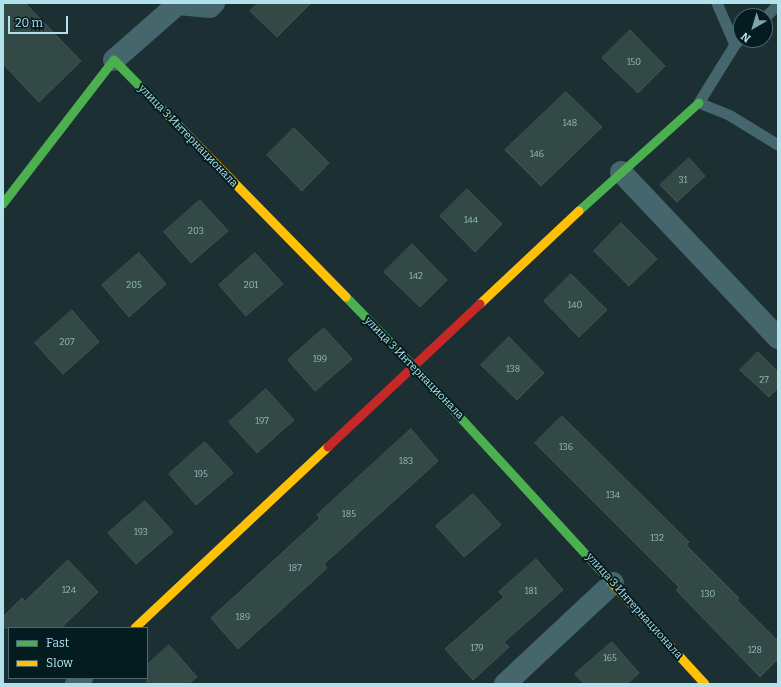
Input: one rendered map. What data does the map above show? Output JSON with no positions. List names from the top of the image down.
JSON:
{
  "streets": {
    "main road": ["улица 3 Интернационала"]
  },
  "house_numbers": [
    "150",
    "148",
    "146",
    "31",
    "144",
    "203",
    "142",
    "205",
    "201",
    "140",
    "207",
    "199",
    "138",
    "27",
    "197",
    "136",
    "183",
    "195",
    "134",
    "185",
    "193",
    "132",
    "187",
    "124",
    "181",
    "130",
    "189",
    "179",
    "128",
    "165"
  ],
  "legend": ["Fast", "Slow"],
  "scale_bar": "20 m",
  "north": "bottom left"
}
